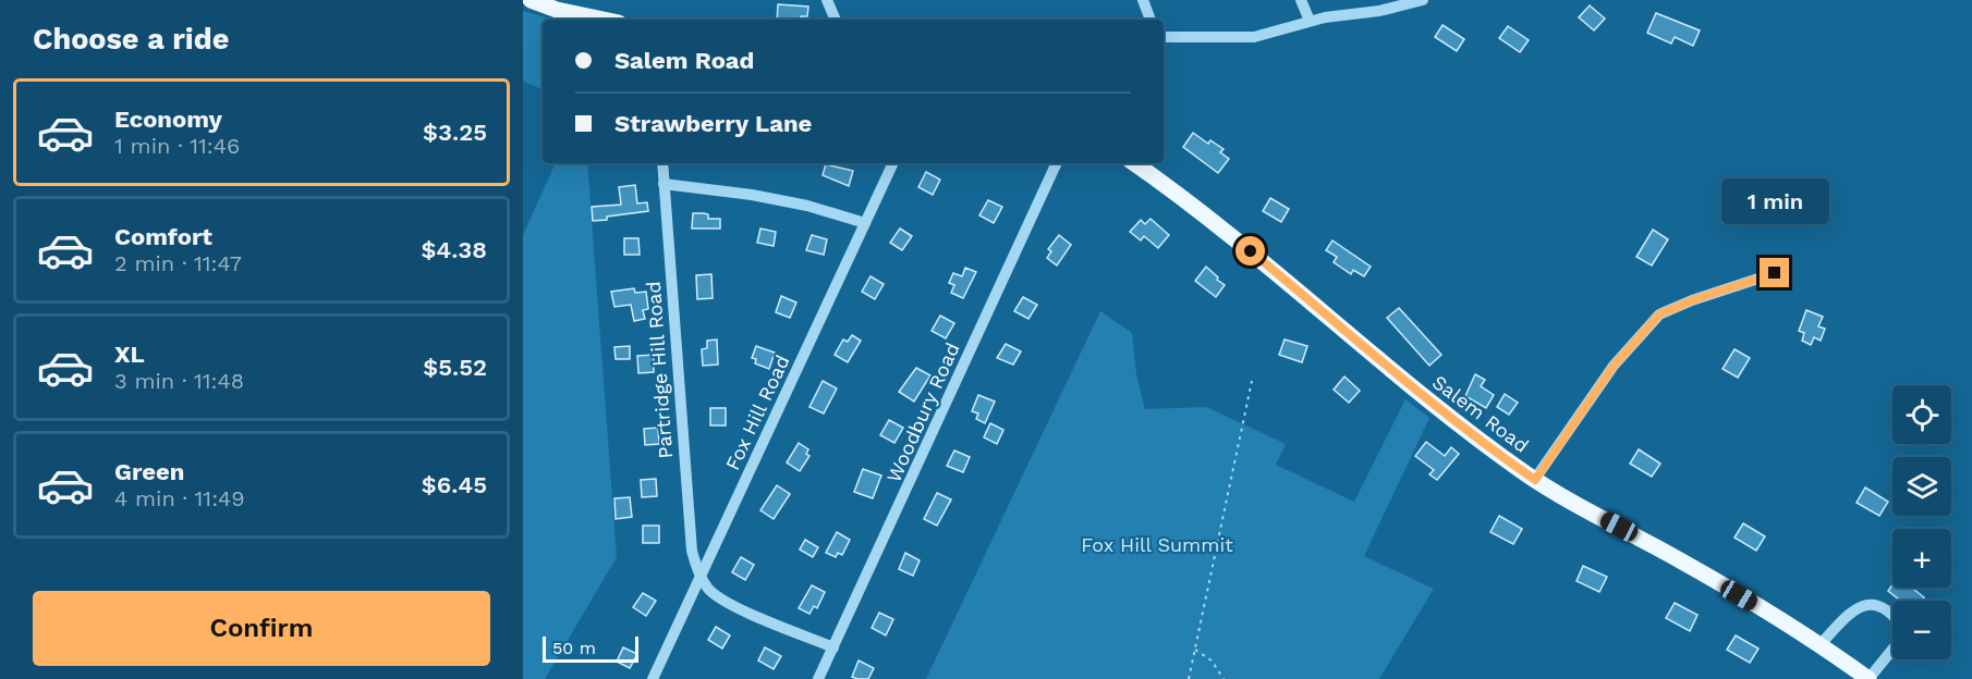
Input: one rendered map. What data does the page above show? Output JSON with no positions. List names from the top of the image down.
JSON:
{
  "streets": {
    "main road": ["Salem Road"],
    "street": ["Partridge Hill Road", "Fox Hill Road", "Woodbury Road"]
  },
  "crossings": [
    ["Partridge Hill Road", "Fox Hill Road"]
  ],
  "parks": ["Fox Hill Summit"],
  "scale_bar": "50 m",
  "page": {
    "heading": "Choose a ride",
    "banner": ["Salem Road", "Strawberry Lane"],
    "list": [
      {
        "name": "Economy",
        "note": "1 min · 11:46",
        "value": "$3.25"
      },
      {
        "name": "Comfort",
        "note": "2 min · 11:47",
        "value": "$4.38"
      },
      {
        "name": "XL",
        "note": "3 min · 11:48",
        "value": "$5.52"
      },
      {
        "name": "Green",
        "note": "4 min · 11:49",
        "value": "$6.45"
      }
    ],
    "bubble": "1 min",
    "map_buttons": ["+", "−"],
    "buttons": "Confirm",
    "scale": "50 m"
  }
}
